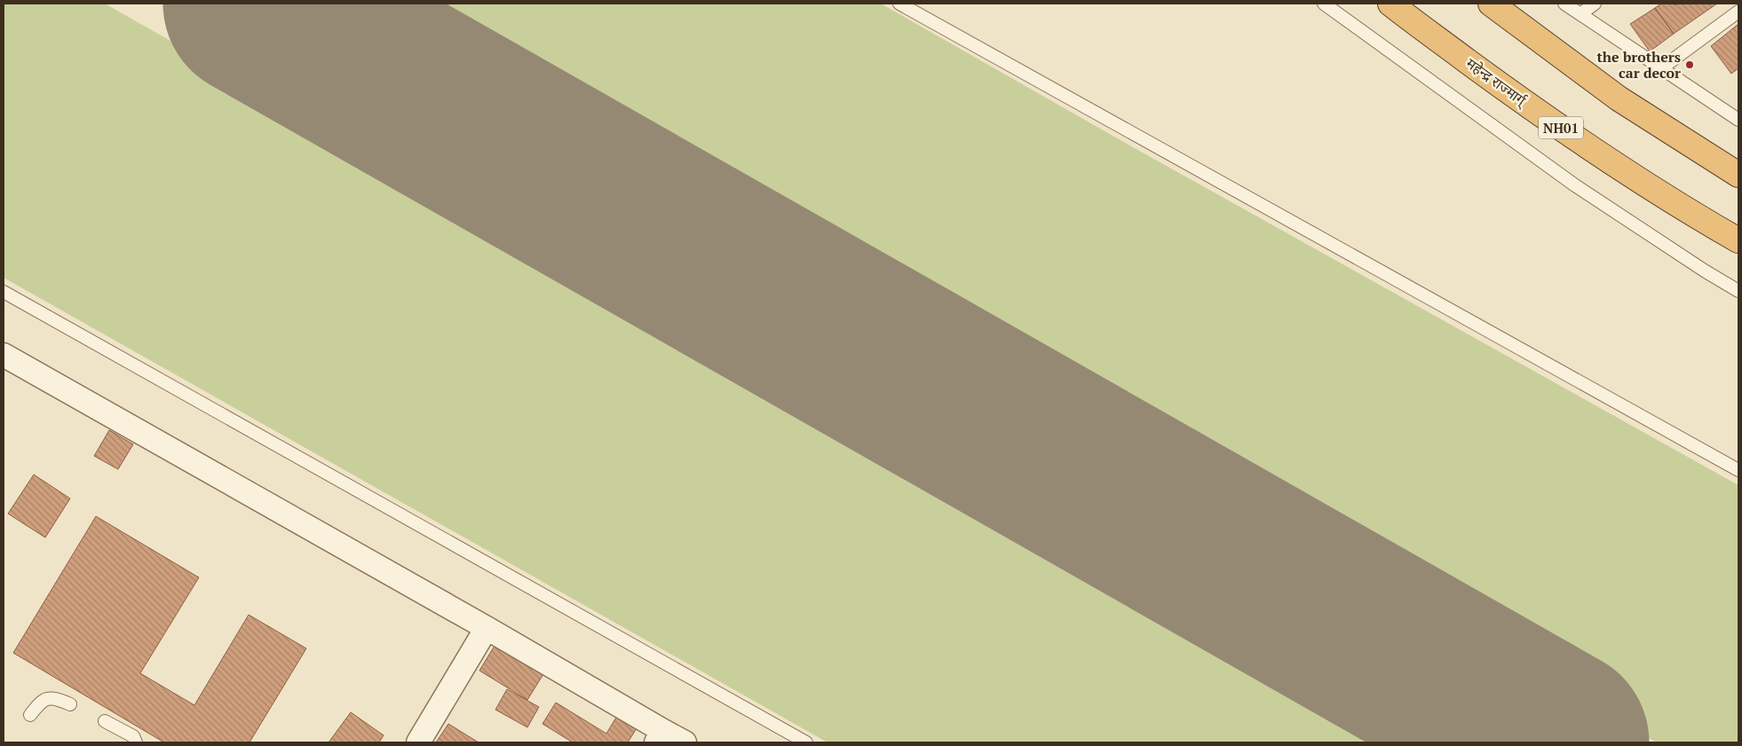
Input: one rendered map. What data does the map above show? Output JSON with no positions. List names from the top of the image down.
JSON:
{
  "streets": {
    "highway": ["महेन्द्र राज्मार्ग्", "NH01"]
  },
  "places": ["the brothers car decor"]
}
